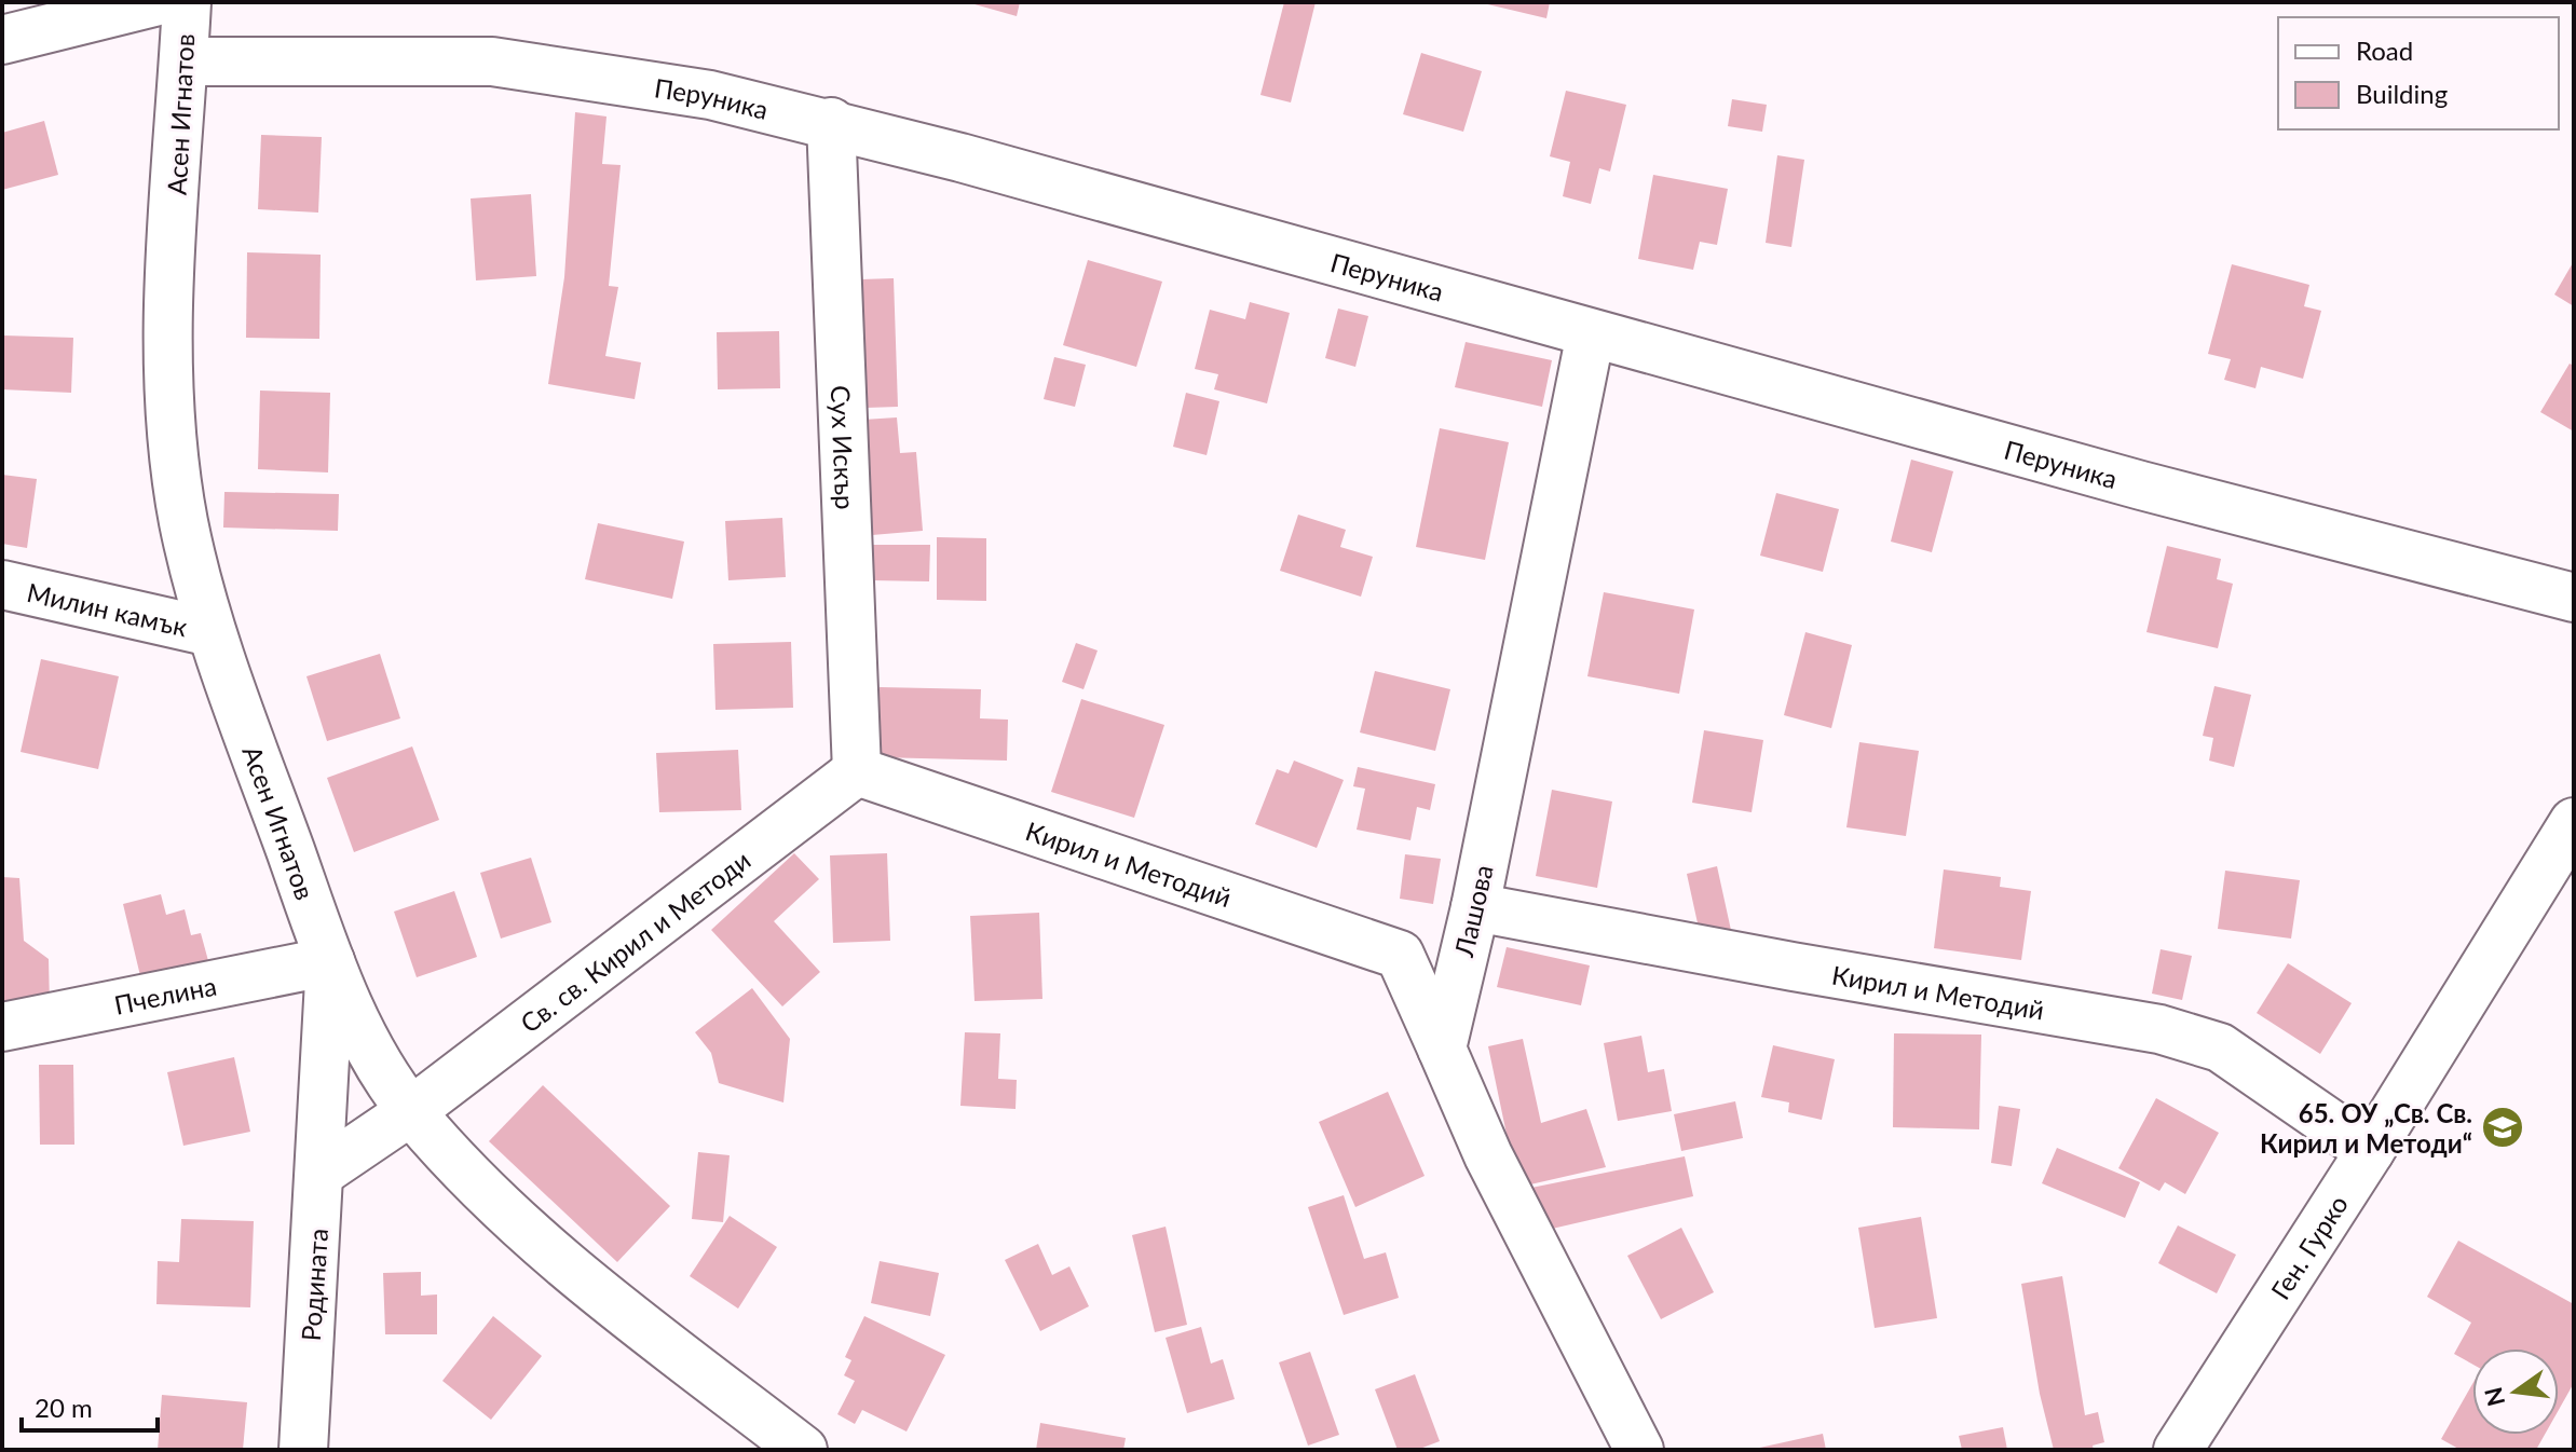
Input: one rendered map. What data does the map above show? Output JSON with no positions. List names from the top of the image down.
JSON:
{
  "streets": {
    "street": [
      "Перуника",
      "Асен Игнатов",
      "Сух Искър",
      "Милин камък",
      "Кирил и Методий",
      "Лашова",
      "Св. св. Кирил и Методи",
      "Пчелина",
      "Ген. Гурко",
      "Родината"
    ]
  },
  "crossings": [
    ["Перуника", "Асен Игнатов"],
    ["Перуника", "Сух Искър"],
    ["Перуника", "Лашова"],
    ["Асен Игнатов", "Милин камък"],
    ["Асен Игнатов", "Св. св. Кирил и Методи"],
    ["Асен Игнатов", "Пчелина"],
    ["Асен Игнатов", "Родината"],
    ["Сух Искър", "Кирил и Методий"],
    ["Сух Искър", "Св. св. Кирил и Методи"],
    ["Кирил и Методий", "Лашова"],
    ["Кирил и Методий", "Св. св. Кирил и Методи"],
    ["Кирил и Методий", "Ген. Гурко"],
    ["Пчелина", "Родината"]
  ],
  "places": {
    "school or university": ["65. ОУ „Св. Св. Кирил и Методи“"]
  },
  "legend": ["Road", "Building"],
  "scale_bar": "20 m",
  "north": "left"
}
